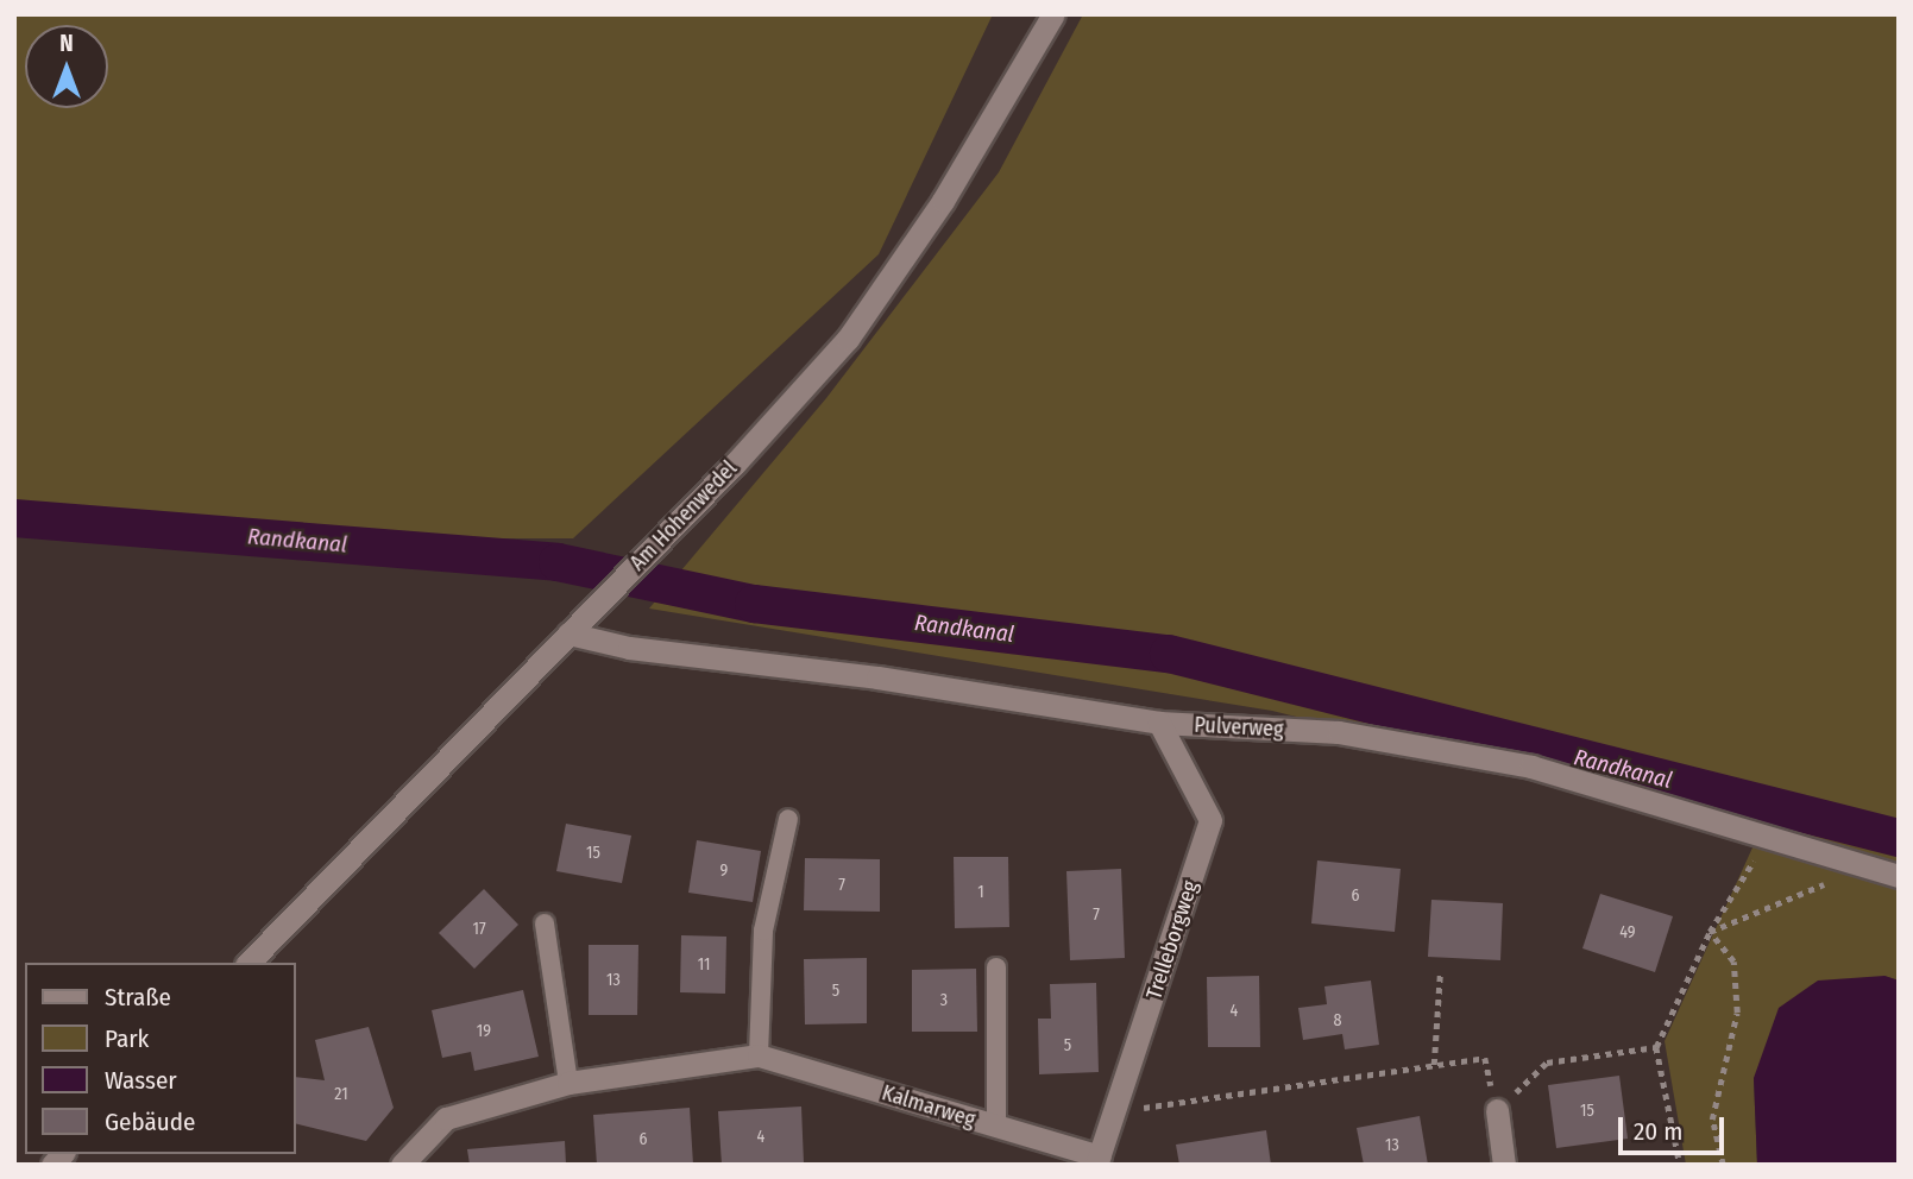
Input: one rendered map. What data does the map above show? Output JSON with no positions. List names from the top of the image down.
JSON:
{
  "streets": {
    "street": [
      "Am Hohenwedel",
      "Pulverweg",
      "Trelleborgweg",
      "Kalmarweg"
    ]
  },
  "crossings": [
    ["Am Hohenwedel", "Pulverweg"],
    ["Pulverweg", "Trelleborgweg"],
    ["Trelleborgweg", "Kalmarweg"]
  ],
  "water": ["Randkanal"],
  "house_numbers": [
    "15",
    "9",
    "7",
    "1",
    "6",
    "7",
    "17",
    "49",
    "11",
    "13",
    "5",
    "3",
    "4",
    "8",
    "19",
    "5",
    "21",
    "15",
    "4",
    "6",
    "13"
  ],
  "legend": [
    "Straße",
    "Park",
    "Wasser",
    "Gebäude"
  ],
  "scale_bar": "20 m",
  "north": "top"
}
